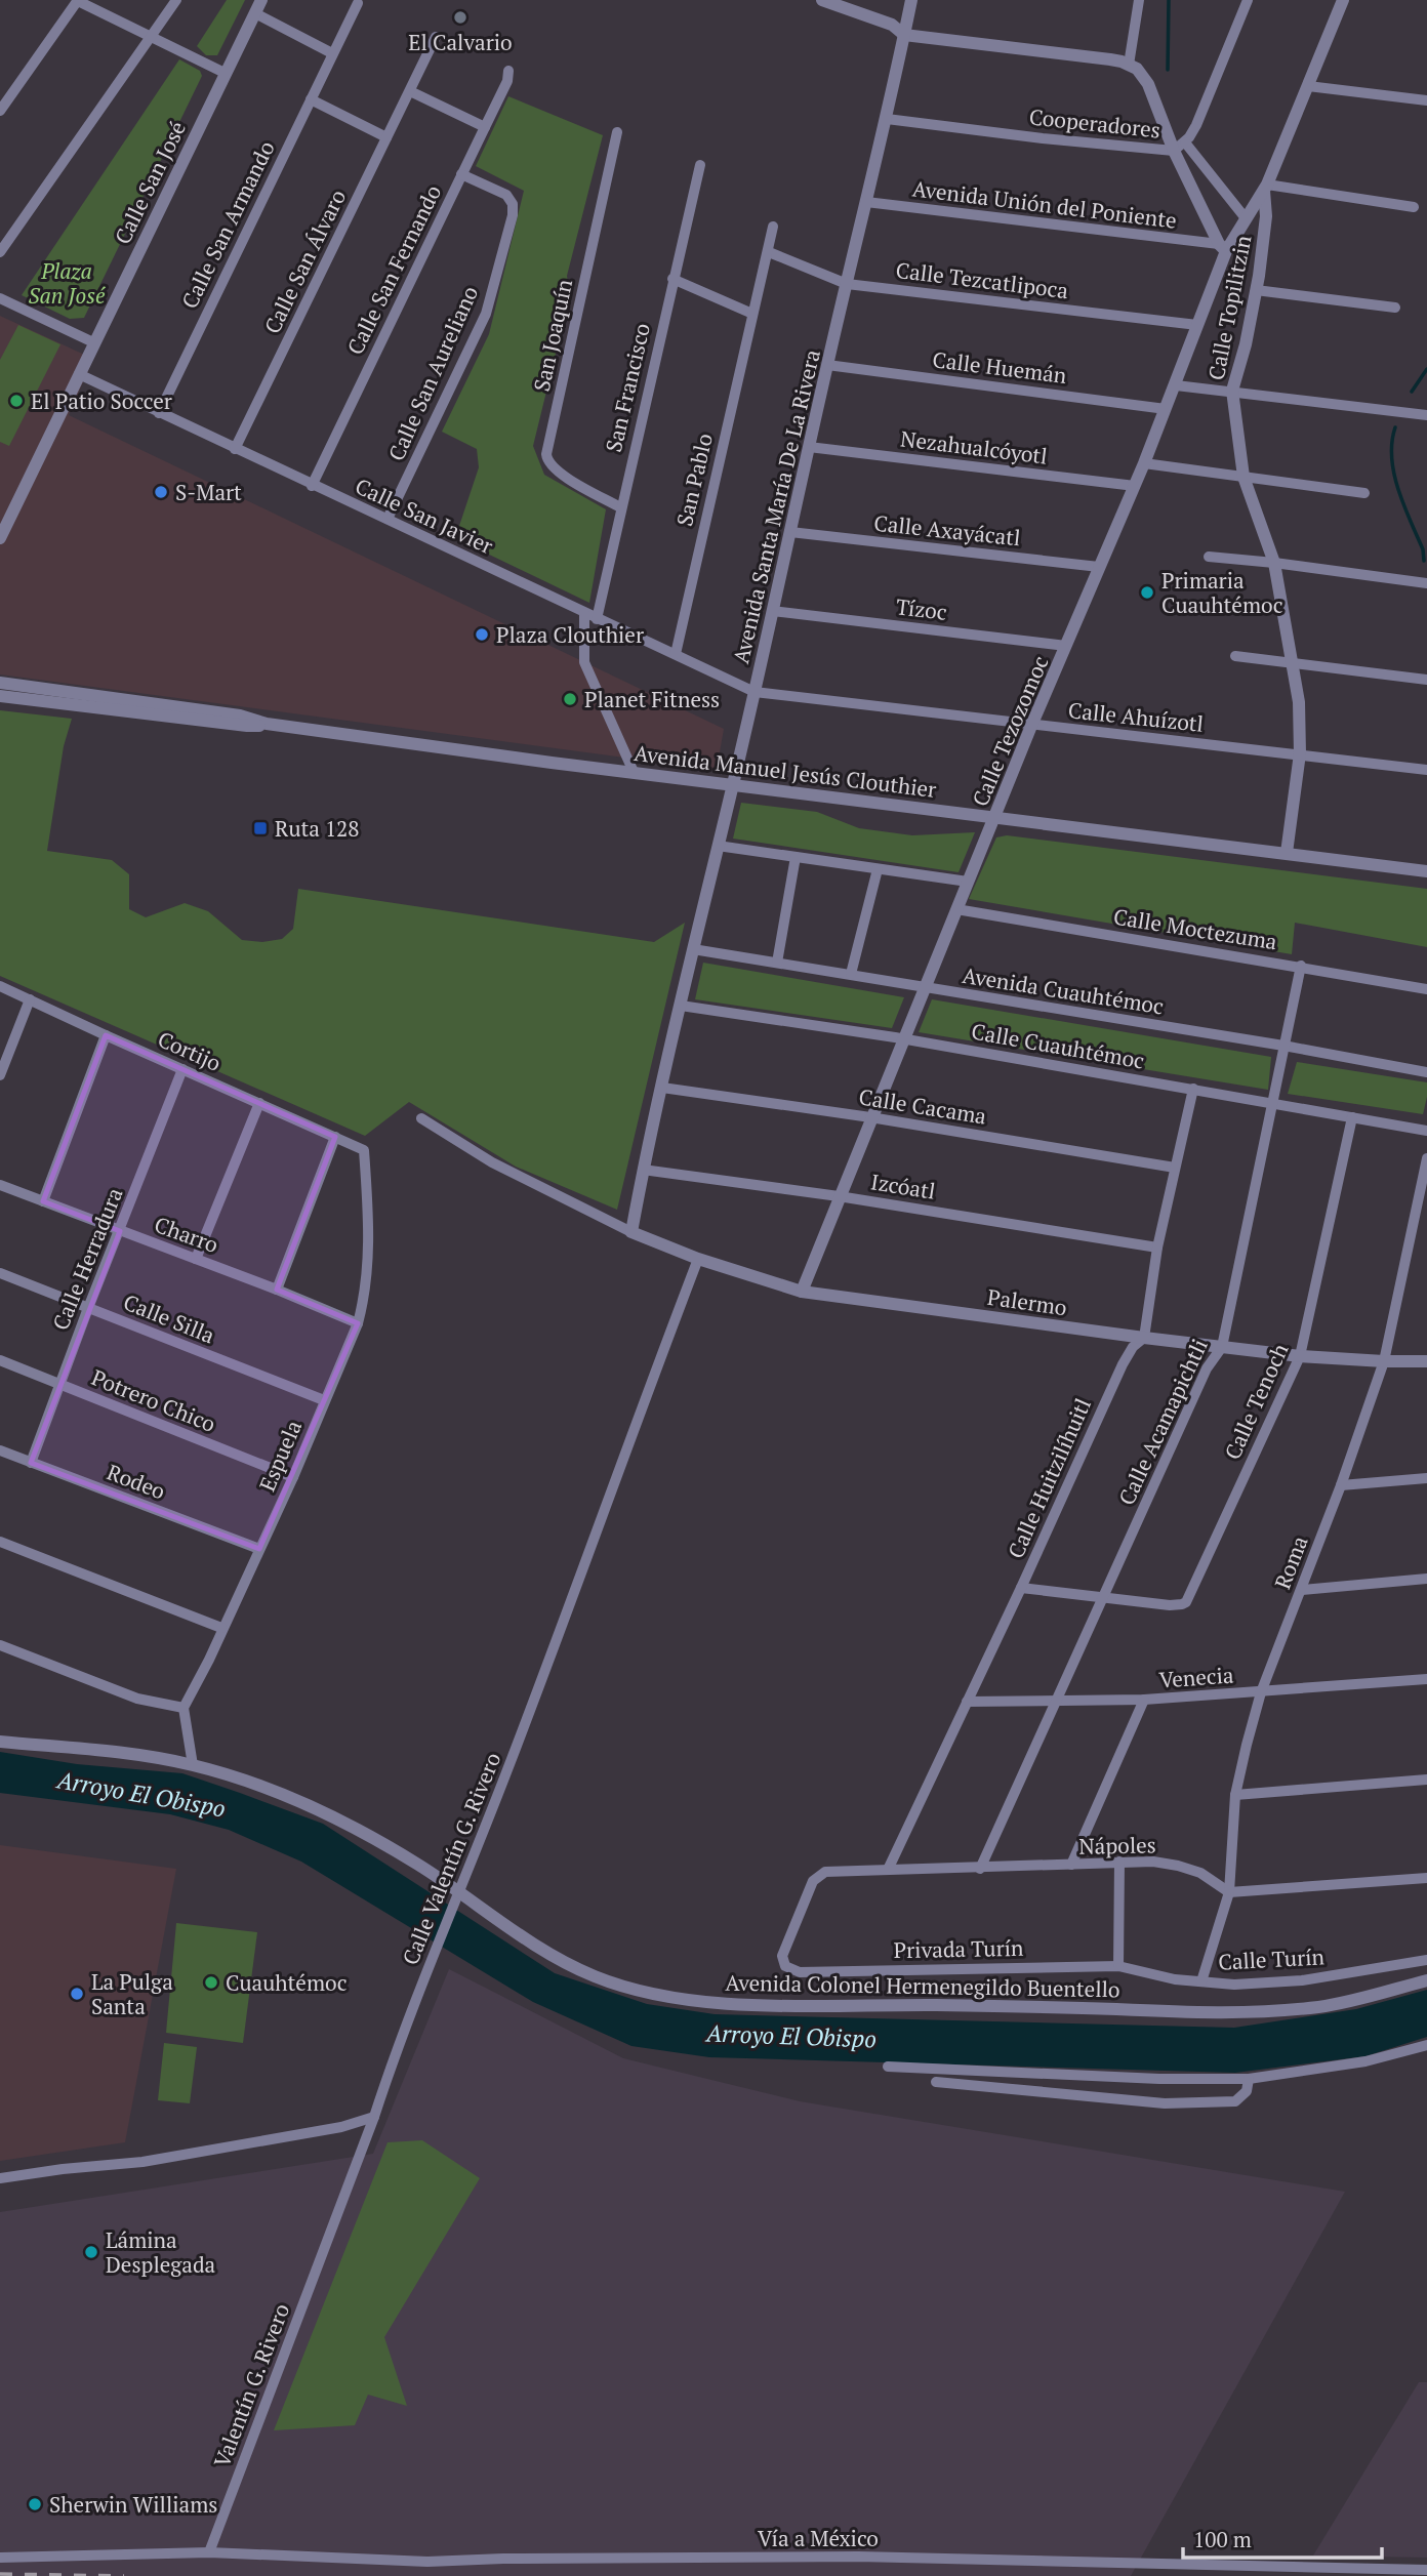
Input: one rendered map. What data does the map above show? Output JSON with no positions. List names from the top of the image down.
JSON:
{
  "streets": {
    "street": [
      "Cooperadores",
      "Calle San José",
      "Avenida Unión del Poniente",
      "Calle San Armando",
      "Calle San Álvaro",
      "Calle San Fernando",
      "Calle Tezcatlipoca",
      "Calle Topilitzin",
      "San Joaquín",
      "Calle Huemán",
      "Calle San Aureliano",
      "San Francisco",
      "Nezahualcóyotl",
      "San Pablo",
      "Avenida Santa María De La Rivera",
      "Calle San Javier",
      "Calle Axayácatl",
      "Tízoc",
      "Calle Ahuízotl",
      "Calle Tezozomoc",
      "Avenida Manuel Jesús Clouthier",
      "Calle Moctezuma",
      "Avenida Cuauhtémoc",
      "Calle Cuauhtémoc",
      "Cortijo",
      "Calle Cacama",
      "Izcóatl",
      "Charro",
      "Calle Herradura",
      "Palermo",
      "Calle Silla",
      "Potrero Chico",
      "Calle Tenoch",
      "Calle Acamapichtli",
      "Espuela",
      "Calle Huitzilíhuitl",
      "Rodeo",
      "Roma",
      "Venecia",
      "Nápoles",
      "Calle Valentín G. Rivero",
      "Privada Turín",
      "Calle Turín",
      "Avenida Colonel Hermenegildo Buentello",
      "Valentín G. Rivero",
      "Vía a México"
    ]
  },
  "crossings": [
    ["Cooperadores", "Avenida Santa María De La Rivera"],
    ["Calle San José", "Calle San Javier"],
    ["Avenida Unión del Poniente", "Avenida Santa María De La Rivera"],
    ["Avenida Unión del Poniente", "Calle Tezozomoc"],
    ["Calle San Armando", "Calle San Javier"],
    ["Calle San Álvaro", "Calle San Javier"],
    ["Calle San Fernando", "Calle San Aureliano"],
    ["Calle San Fernando", "Calle San Javier"],
    ["Calle Tezcatlipoca", "San Pablo"],
    ["Calle Tezcatlipoca", "Avenida Santa María De La Rivera"],
    ["Calle Tezcatlipoca", "Calle Tezozomoc"],
    ["Calle Topilitzin", "Calle Ahuízotl"],
    ["Calle Topilitzin", "Calle Tezozomoc"],
    ["Calle Topilitzin", "Avenida Manuel Jesús Clouthier"],
    ["San Joaquín", "San Francisco"],
    ["Calle Huemán", "Avenida Santa María De La Rivera"],
    ["Calle Huemán", "Calle Tezozomoc"],
    ["Calle San Aureliano", "Calle San Javier"],
    ["San Francisco", "Calle San Javier"],
    ["Nezahualcóyotl", "Avenida Santa María De La Rivera"],
    ["Nezahualcóyotl", "Calle Tezozomoc"],
    ["San Pablo", "Calle San Javier"],
    ["Avenida Santa María De La Rivera", "Calle San Javier"],
    ["Avenida Santa María De La Rivera", "Calle Axayácatl"],
    ["Avenida Santa María De La Rivera", "Tízoc"],
    ["Avenida Santa María De La Rivera", "Calle Ahuízotl"],
    ["Avenida Santa María De La Rivera", "Avenida Manuel Jesús Clouthier"],
    ["Avenida Santa María De La Rivera", "Avenida Cuauhtémoc"],
    ["Avenida Santa María De La Rivera", "Calle Cuauhtémoc"],
    ["Avenida Santa María De La Rivera", "Calle Cacama"],
    ["Avenida Santa María De La Rivera", "Izcóatl"],
    ["Avenida Santa María De La Rivera", "Palermo"],
    ["Calle San Javier", "Calle Ahuízotl"],
    ["Calle Axayácatl", "Calle Tezozomoc"],
    ["Tízoc", "Calle Tezozomoc"],
    ["Calle Ahuízotl", "Calle Tezozomoc"],
    ["Calle Tezozomoc", "Avenida Manuel Jesús Clouthier"],
    ["Calle Tezozomoc", "Calle Moctezuma"],
    ["Calle Tezozomoc", "Avenida Cuauhtémoc"],
    ["Calle Tezozomoc", "Calle Cuauhtémoc"],
    ["Calle Tezozomoc", "Calle Cacama"],
    ["Calle Tezozomoc", "Izcóatl"],
    ["Calle Tezozomoc", "Palermo"],
    ["Calle Moctezuma", "Calle Acamapichtli"],
    ["Avenida Cuauhtémoc", "Calle Acamapichtli"],
    ["Calle Cuauhtémoc", "Calle Tenoch"],
    ["Calle Cuauhtémoc", "Calle Acamapichtli"],
    ["Cortijo", "Calle Herradura"],
    ["Cortijo", "Espuela"],
    ["Charro", "Calle Herradura"],
    ["Charro", "Espuela"],
    ["Calle Herradura", "Calle Silla"],
    ["Calle Herradura", "Potrero Chico"],
    ["Calle Herradura", "Rodeo"],
    ["Palermo", "Calle Tenoch"],
    ["Palermo", "Calle Acamapichtli"],
    ["Palermo", "Calle Huitzilíhuitl"],
    ["Palermo", "Roma"],
    ["Palermo", "Calle Valentín G. Rivero"],
    ["Calle Silla", "Espuela"],
    ["Potrero Chico", "Espuela"],
    ["Calle Tenoch", "Calle Acamapichtli"],
    ["Calle Acamapichtli", "Venecia"],
    ["Calle Acamapichtli", "Nápoles"],
    ["Espuela", "Rodeo"],
    ["Calle Huitzilíhuitl", "Venecia"],
    ["Calle Huitzilíhuitl", "Nápoles"],
    ["Roma", "Venecia"],
    ["Roma", "Nápoles"],
    ["Roma", "Calle Turín"],
    ["Nápoles", "Privada Turín"],
    ["Calle Valentín G. Rivero", "Avenida Colonel Hermenegildo Buentello"],
    ["Calle Valentín G. Rivero", "Valentín G. Rivero"],
    ["Privada Turín", "Calle Turín"],
    ["Valentín G. Rivero", "Vía a México"]
  ],
  "water": ["Arroyo El Obispo"],
  "parks": ["Plaza San José"],
  "places": {
    "other": [
      "El Calvario",
      "El Patio Soccer",
      "S-Mart",
      "Primaria Cuauhtémoc",
      "Plaza Clouthier",
      "Planet Fitness",
      "Cuauhtémoc",
      "La Pulga Santa",
      "Lámina Desplegada",
      "Sherwin Williams"
    ],
    "transit": ["Ruta 128"]
  },
  "scale_bar": "100 m"
}
